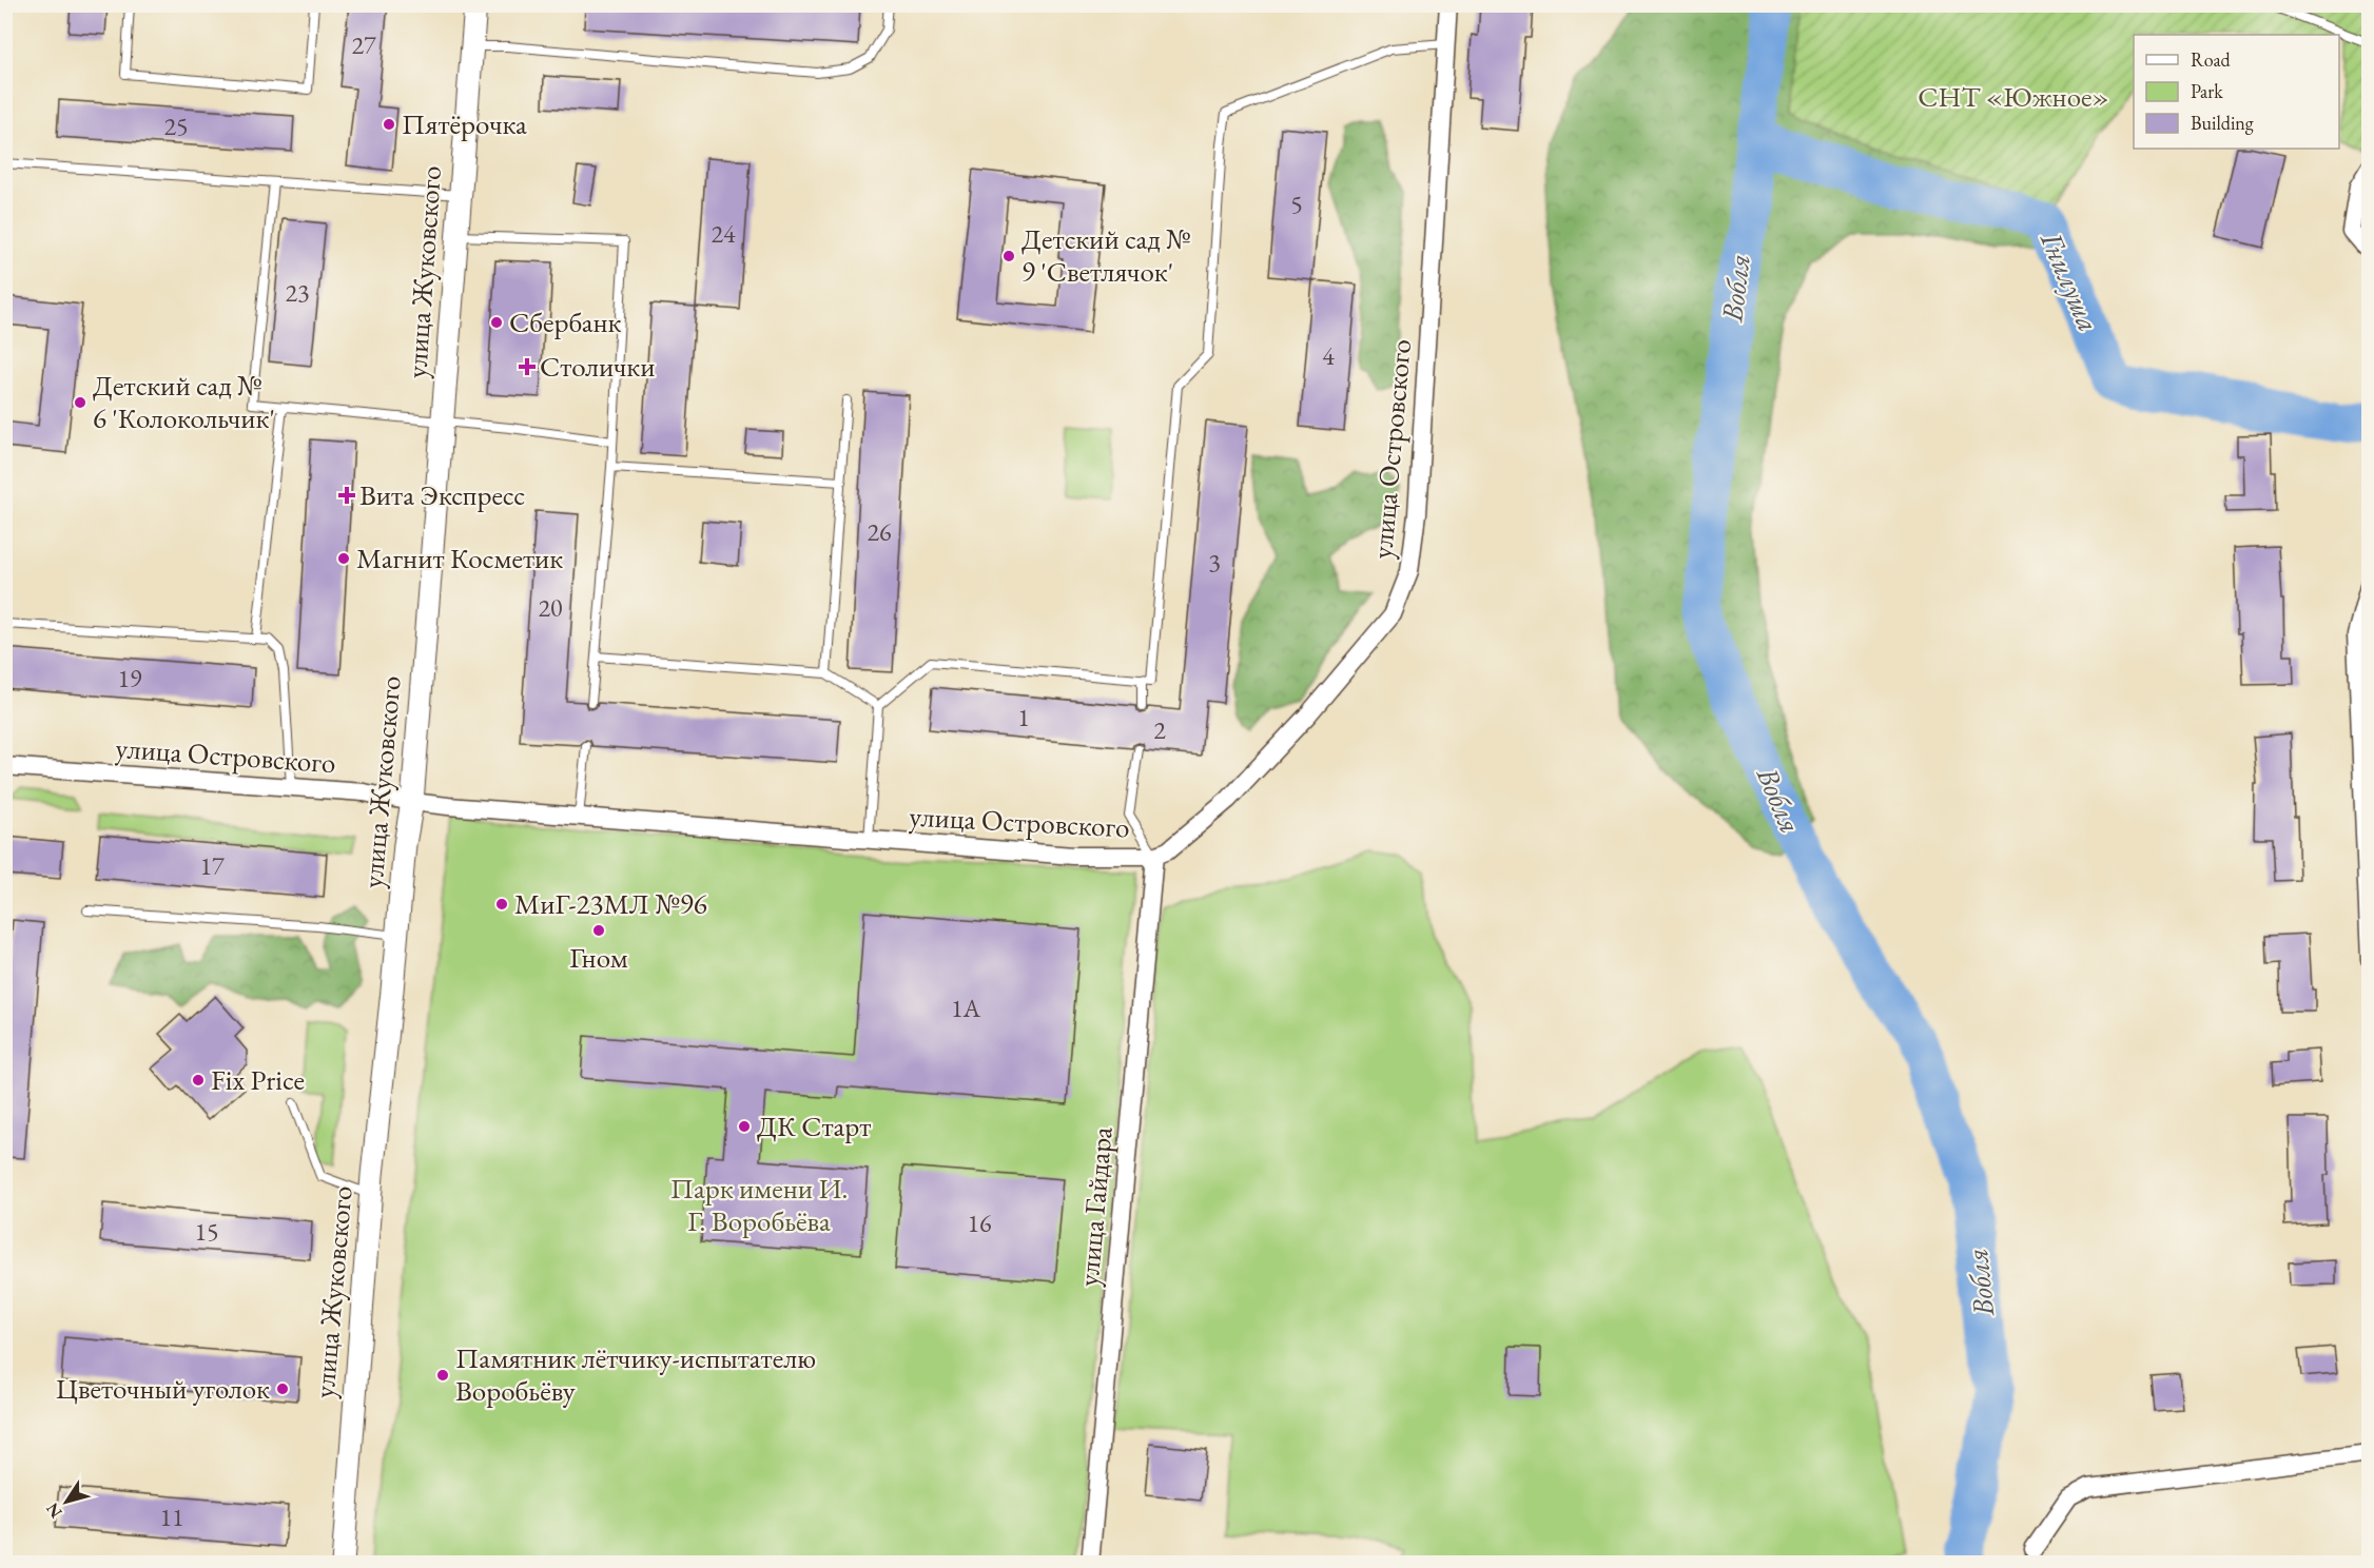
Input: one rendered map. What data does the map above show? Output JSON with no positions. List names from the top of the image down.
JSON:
{
  "streets": {
    "street": ["улица Жуковского", "улица Островского", "улица Гайдара"]
  },
  "crossings": [
    ["улица Жуковского", "улица Островского"],
    ["улица Островского", "улица Гайдара"]
  ],
  "water": ["Гнилуша", "Вобля"],
  "parks": ["СНТ «Южное»", "Парк имени И. Г. Воробьёва"],
  "places": {
    "other": [
      "Пятёрочка",
      "Детский сад № 9 'Светлячок'",
      "Сбербанк",
      "Детский сад № 6 'Колокольчик'",
      "Магнит Косметик",
      "МиГ-23МЛ №96",
      "Гном",
      "Fix Price",
      "ДК Старт",
      "Памятник лётчику-испытателю Воробьёву",
      "Цветочный уголок"
    ],
    "health": ["Столички", "Вита Экспресс"]
  },
  "house_numbers": [
    "27",
    "25",
    "5",
    "24",
    "23",
    "4",
    "26",
    "3",
    "20",
    "19",
    "1",
    "2",
    "17",
    "1А",
    "16",
    "15",
    "11"
  ],
  "legend": ["Road", "Park", "Building"],
  "north": "bottom left"
}
